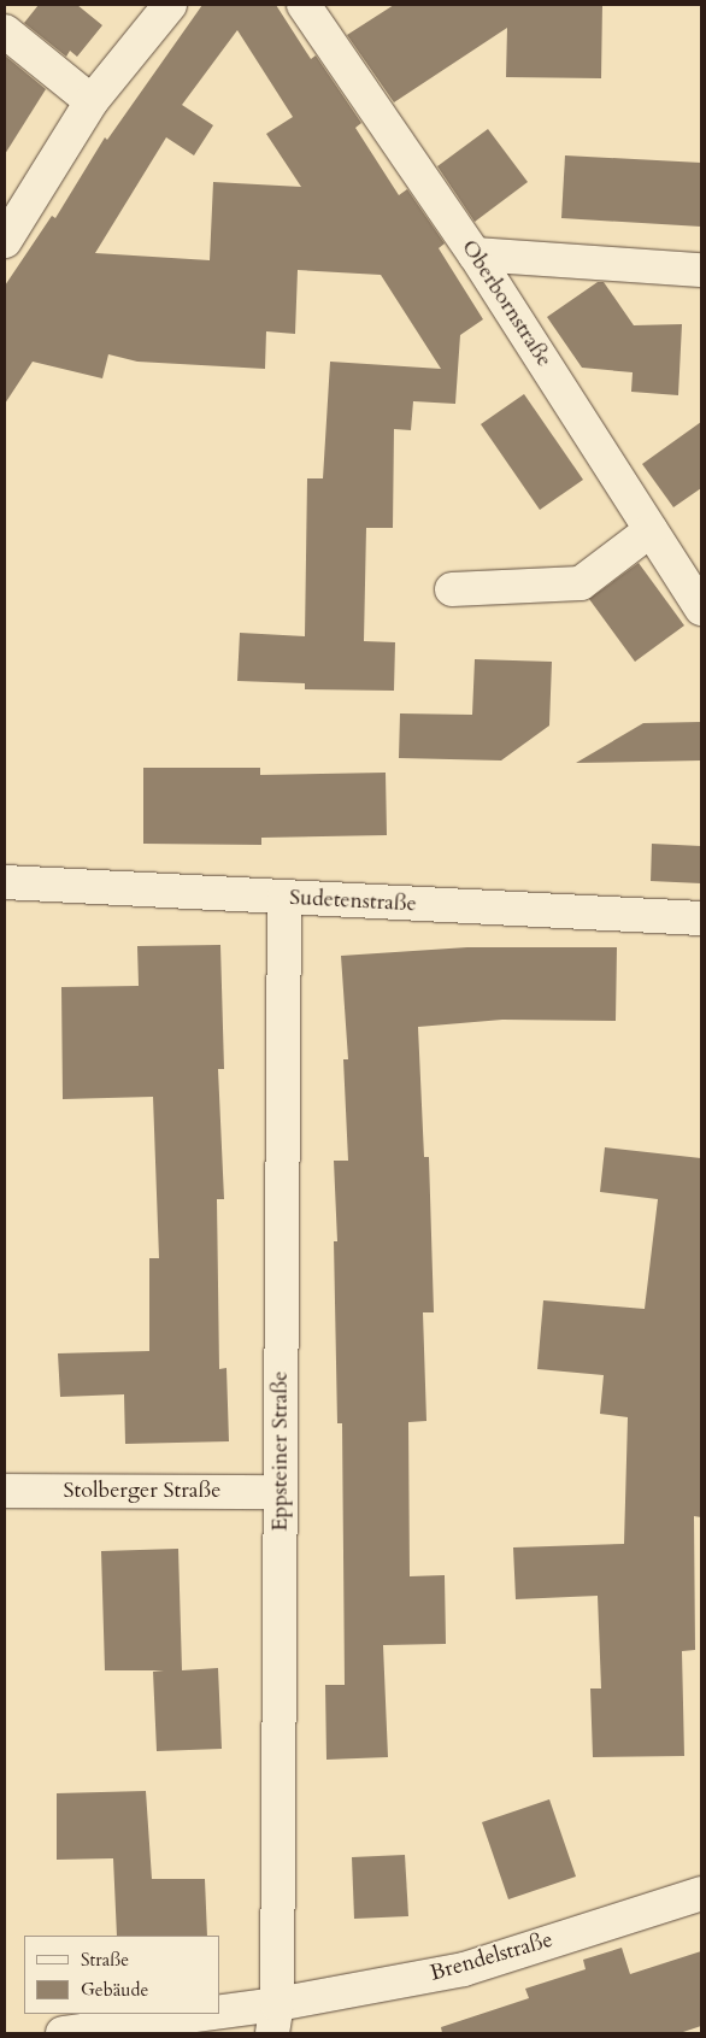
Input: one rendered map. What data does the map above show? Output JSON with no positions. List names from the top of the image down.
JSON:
{
  "streets": {
    "street": [
      "Oberbornstraße",
      "Sudetenstraße",
      "Eppsteiner Straße",
      "Stolberger Straße",
      "Brendelstraße"
    ]
  },
  "crossings": [
    ["Sudetenstraße", "Eppsteiner Straße"],
    ["Eppsteiner Straße", "Stolberger Straße"],
    ["Eppsteiner Straße", "Brendelstraße"]
  ],
  "legend": ["Straße", "Gebäude"]
}
